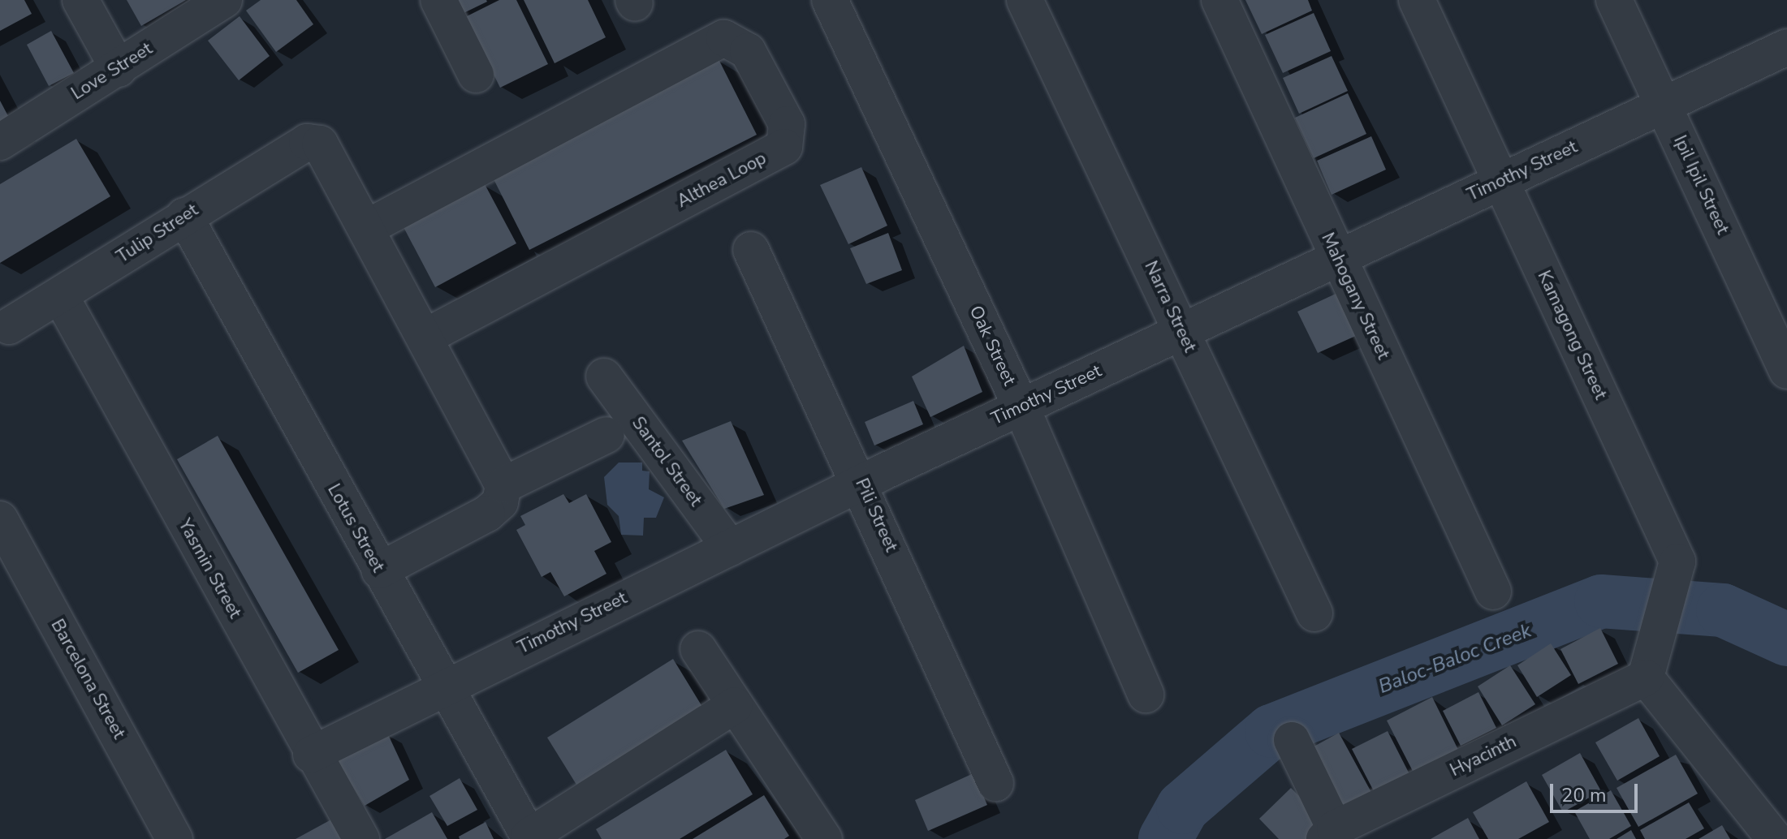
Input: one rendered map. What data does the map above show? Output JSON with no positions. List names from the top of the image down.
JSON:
{
  "streets": {
    "street": [
      "Love Street",
      "Timothy Street",
      "Althea Loop",
      "Ipil Ipil Street",
      "Tulip Street",
      "Mahogany Street",
      "Narra Street",
      "Kamagong Street",
      "Oak Street",
      "Santol Street",
      "Pili Street",
      "Lotus Street",
      "Yasmin Street",
      "Barcelona Street",
      "Hyacinth"
    ]
  },
  "crossings": [
    ["Timothy Street", "Ipil Ipil Street"],
    ["Timothy Street", "Mahogany Street"],
    ["Timothy Street", "Narra Street"],
    ["Timothy Street", "Kamagong Street"],
    ["Timothy Street", "Oak Street"],
    ["Timothy Street", "Santol Street"],
    ["Timothy Street", "Pili Street"],
    ["Timothy Street", "Lotus Street"],
    ["Timothy Street", "Yasmin Street"],
    ["Althea Loop", "Tulip Street"],
    ["Tulip Street", "Lotus Street"],
    ["Tulip Street", "Yasmin Street"],
    ["Kamagong Street", "Hyacinth"]
  ],
  "water": ["Baloc-Baloc Creek"],
  "scale_bar": "20 m"
}
